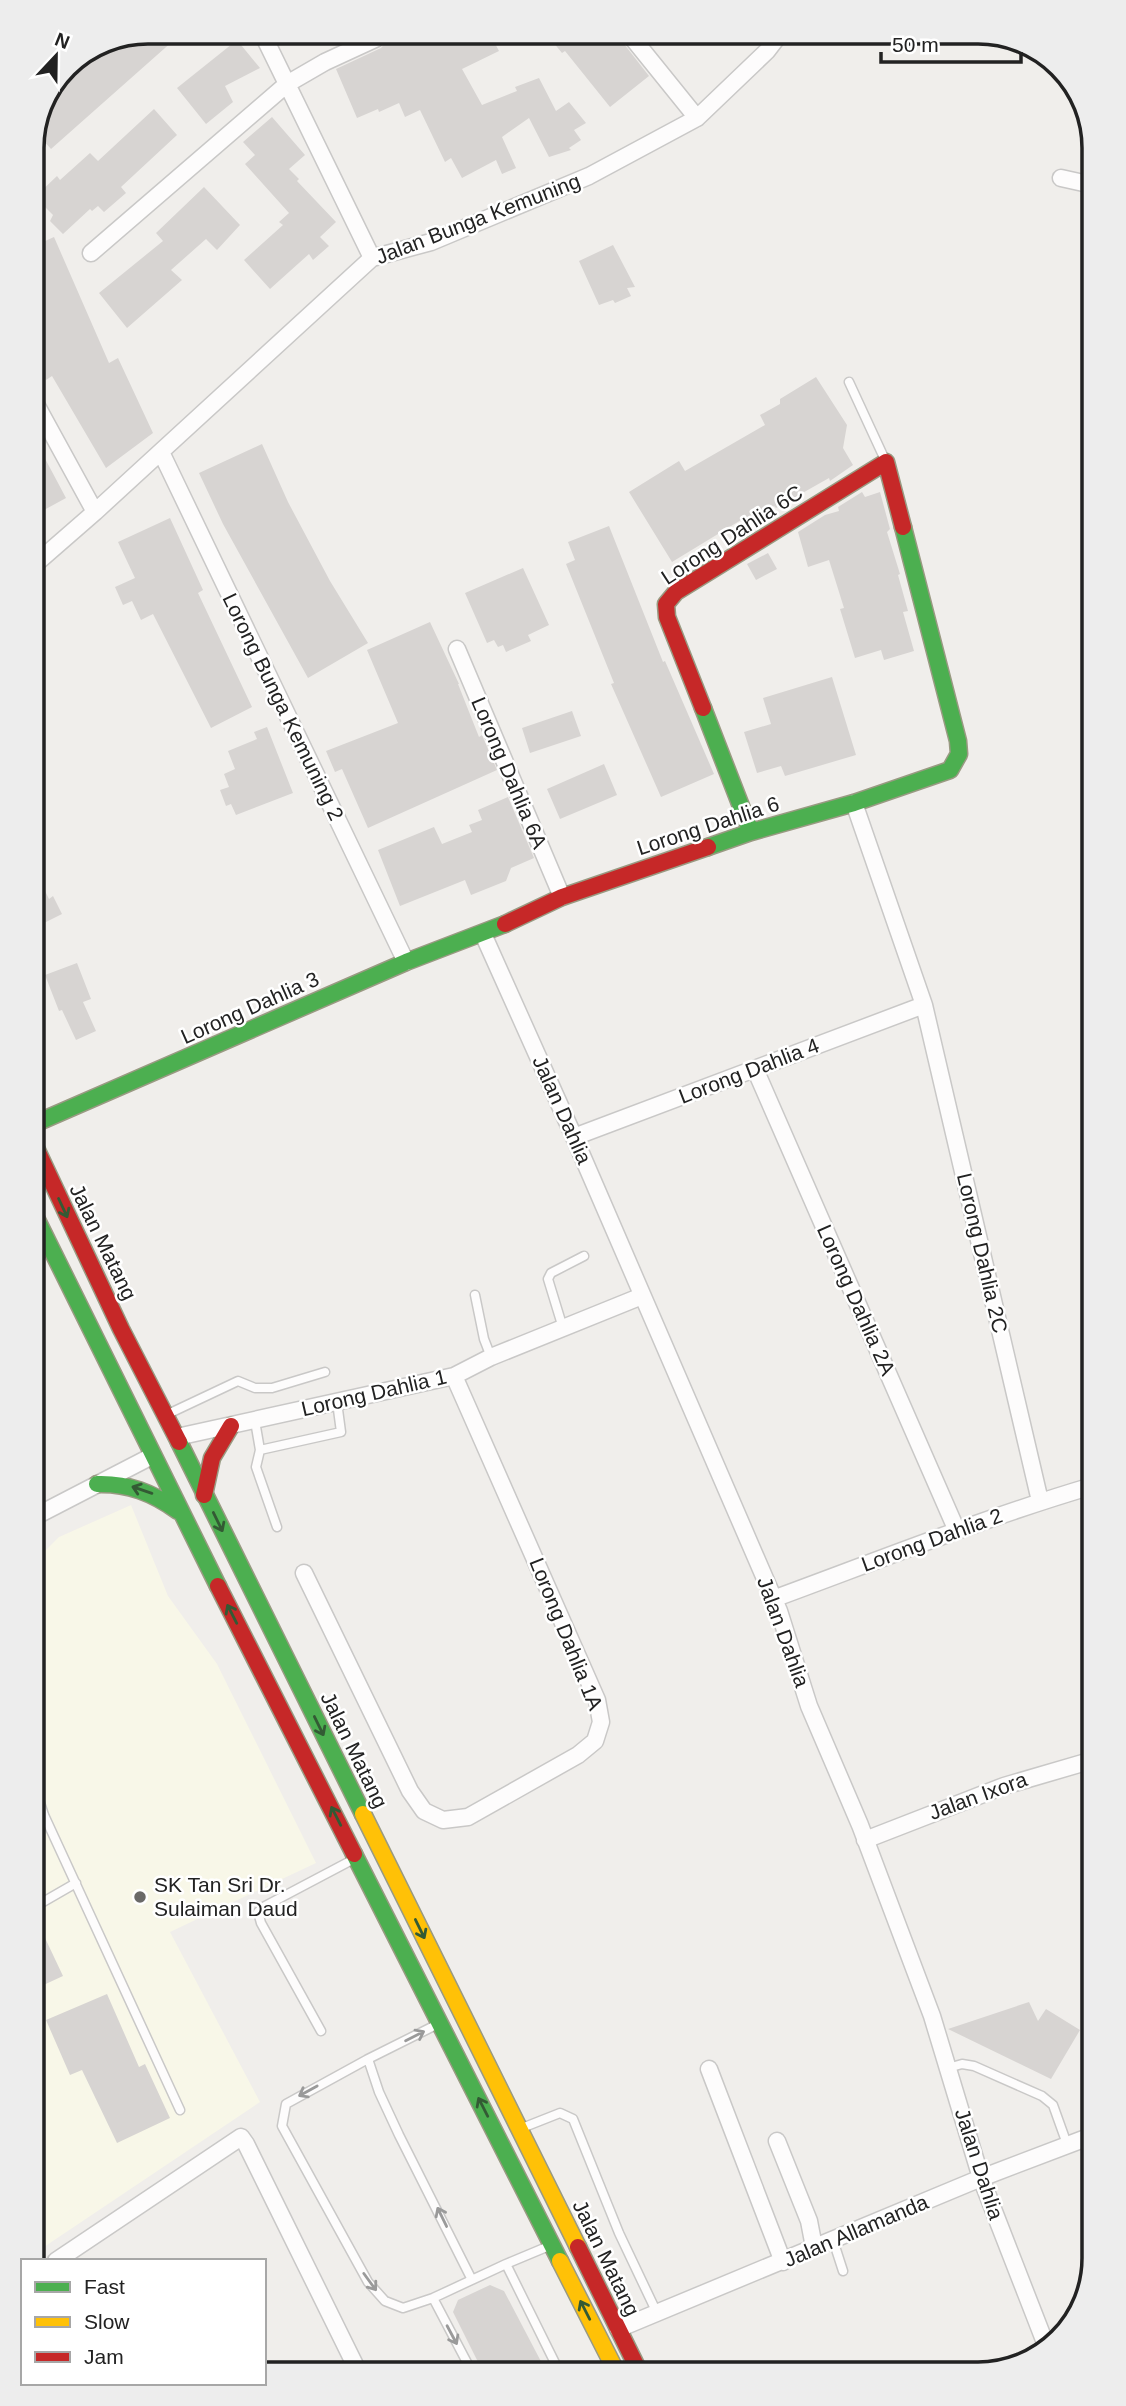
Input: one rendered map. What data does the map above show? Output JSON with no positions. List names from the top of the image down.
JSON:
{
  "streets": {
    "main road": [
      "Lorong Dahlia 6C",
      "Lorong Dahlia 6",
      "Lorong Dahlia 3",
      "Jalan Matang"
    ],
    "street": [
      "Jalan Bunga Kemuning",
      "Lorong Bunga Kemuning 2",
      "Lorong Dahlia 6A",
      "Lorong Dahlia 4",
      "Jalan Dahlia",
      "Lorong Dahlia 2C",
      "Lorong Dahlia 2A",
      "Lorong Dahlia 1",
      "Lorong Dahlia 2",
      "Lorong Dahlia 1A",
      "Jalan Ixora",
      "Jalan Allamanda"
    ]
  },
  "crossings": [
    ["Jalan Bunga Kemuning", "Lorong Bunga Kemuning 2"],
    ["Lorong Dahlia 6C", "Lorong Dahlia 6"],
    ["Lorong Bunga Kemuning 2", "Lorong Dahlia 3"],
    ["Lorong Dahlia 6A", "Lorong Dahlia 6"],
    ["Lorong Dahlia 6", "Lorong Dahlia 3"],
    ["Lorong Dahlia 6", "Jalan Dahlia"],
    ["Lorong Dahlia 6", "Lorong Dahlia 2C"],
    ["Lorong Dahlia 3", "Jalan Dahlia"],
    ["Lorong Dahlia 4", "Jalan Dahlia"],
    ["Lorong Dahlia 4", "Lorong Dahlia 2C"],
    ["Lorong Dahlia 4", "Lorong Dahlia 2A"],
    ["Jalan Dahlia", "Lorong Dahlia 1"],
    ["Jalan Dahlia", "Lorong Dahlia 2"],
    ["Jalan Dahlia", "Jalan Ixora"],
    ["Jalan Dahlia", "Jalan Allamanda"],
    ["Jalan Matang", "Lorong Dahlia 1"],
    ["Jalan Matang", "Jalan Allamanda"],
    ["Lorong Dahlia 2C", "Lorong Dahlia 2"],
    ["Lorong Dahlia 2A", "Lorong Dahlia 2"],
    ["Lorong Dahlia 1", "Lorong Dahlia 1A"]
  ],
  "places": ["SK Tan Sri Dr. Sulaiman Daud"],
  "legend": ["Fast", "Slow", "Jam"],
  "scale_bar": "50 m",
  "north": "top"
}
